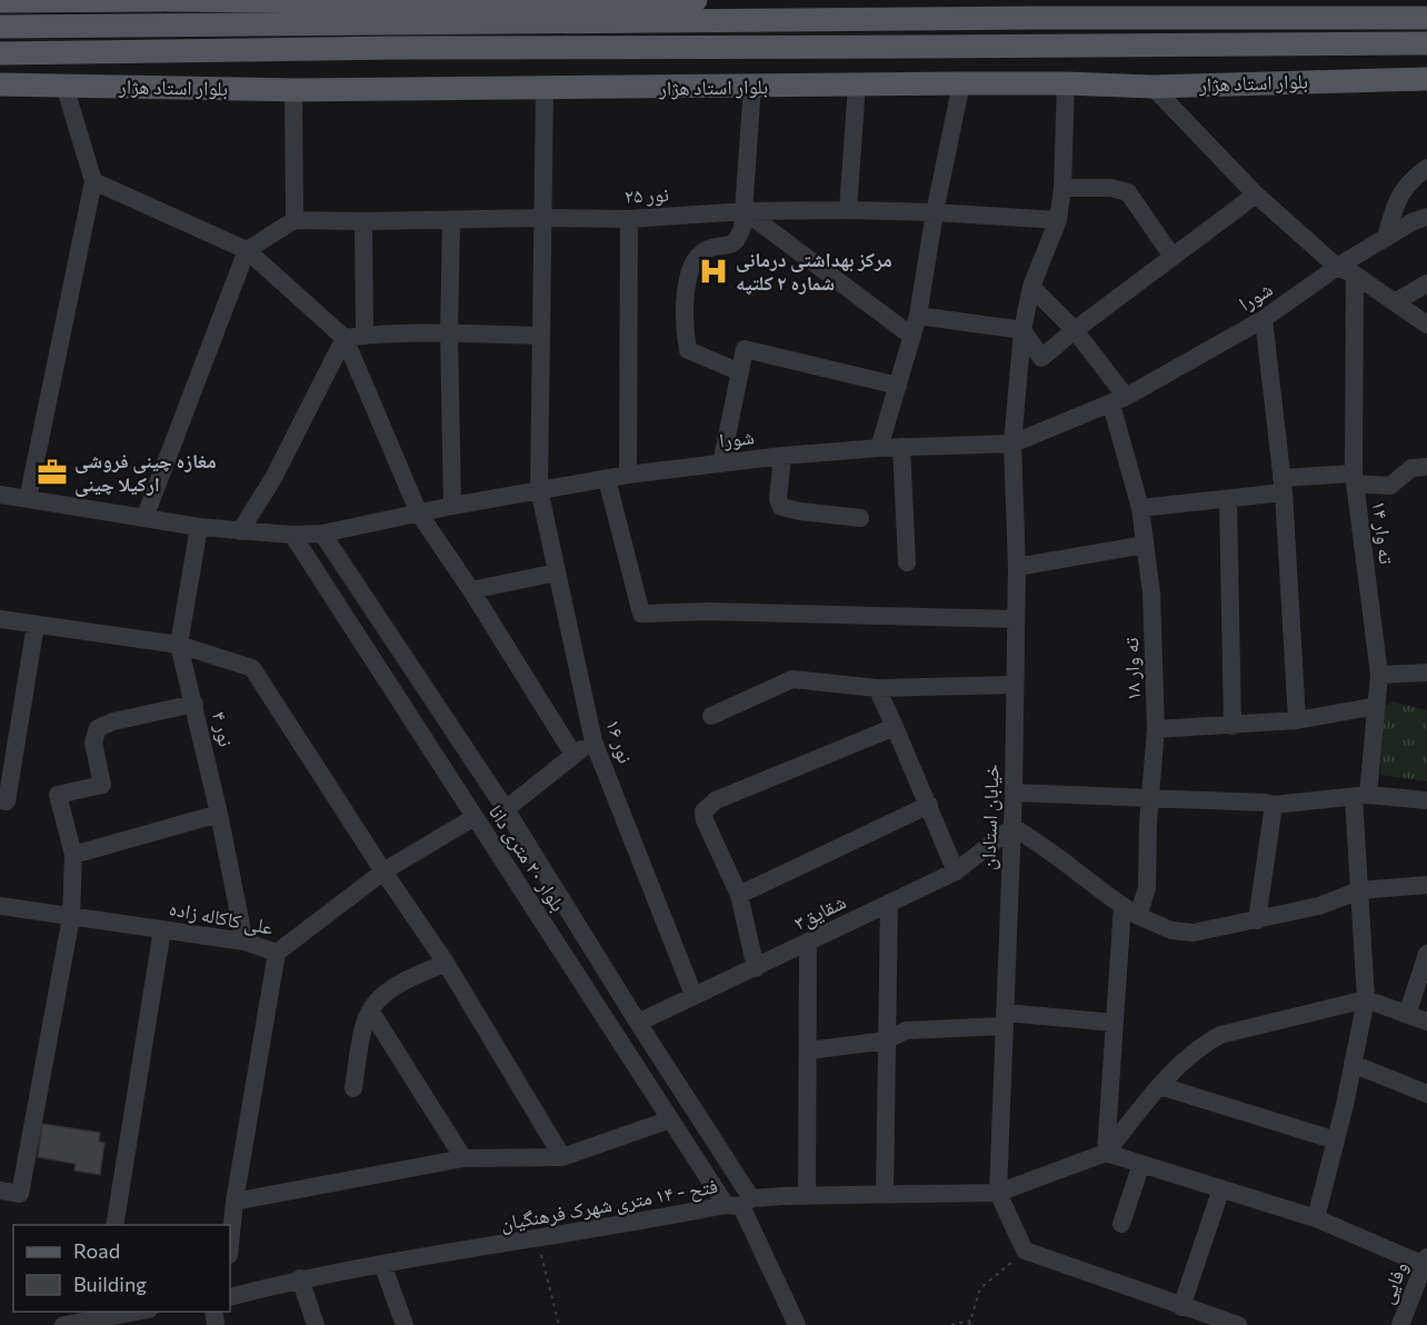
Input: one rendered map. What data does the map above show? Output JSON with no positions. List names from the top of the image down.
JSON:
{
  "streets": {
    "main road": ["بلوار استاد هژار"],
    "street": [
      "نور ۲۵",
      "شورا",
      "ته وار ۱۴",
      "ته وار ۱۸",
      "نور ۴",
      "نور ۱۶",
      "خیابان استادان",
      "بلوار ۲۰ متری دانا",
      "شقایق۳",
      "علی کاکاله زاده",
      "فتح - ۱۴ متری شهرک فرهنگیان",
      "وفایی"
    ]
  },
  "crossings": [
    ["بلوار استاد هژار", "نور ۱۶"],
    ["بلوار استاد هژار", "خیابان استادان"],
    ["نور ۲۵", "نور ۱۶"],
    ["نور ۲۵", "خیابان استادان"],
    ["شورا", "ته وار ۱۸"],
    ["شورا", "نور ۴"],
    ["شورا", "نور ۱۶"],
    ["شورا", "خیابان استادان"],
    ["شورا", "بلوار ۲۰ متری دانا"],
    ["نور ۴", "علی کاکاله زاده"],
    ["نور ۱۶", "شقایق۳"],
    ["خیابان استادان", "شقایق۳"],
    ["خیابان استادان", "فتح - ۱۴ متری شهرک فرهنگیان"],
    ["بلوار ۲۰ متری دانا", "شقایق۳"],
    ["بلوار ۲۰ متری دانا", "علی کاکاله زاده"],
    ["بلوار ۲۰ متری دانا", "فتح - ۱۴ متری شهرک فرهنگیان"]
  ],
  "places": {
    "hospital": ["مرکز بهداشتی درمانی شماره ۲ کلتپه"],
    "office": ["مغازه چینی فروشی ارکیلا چینی"]
  },
  "legend": ["Road", "Building"]
}
